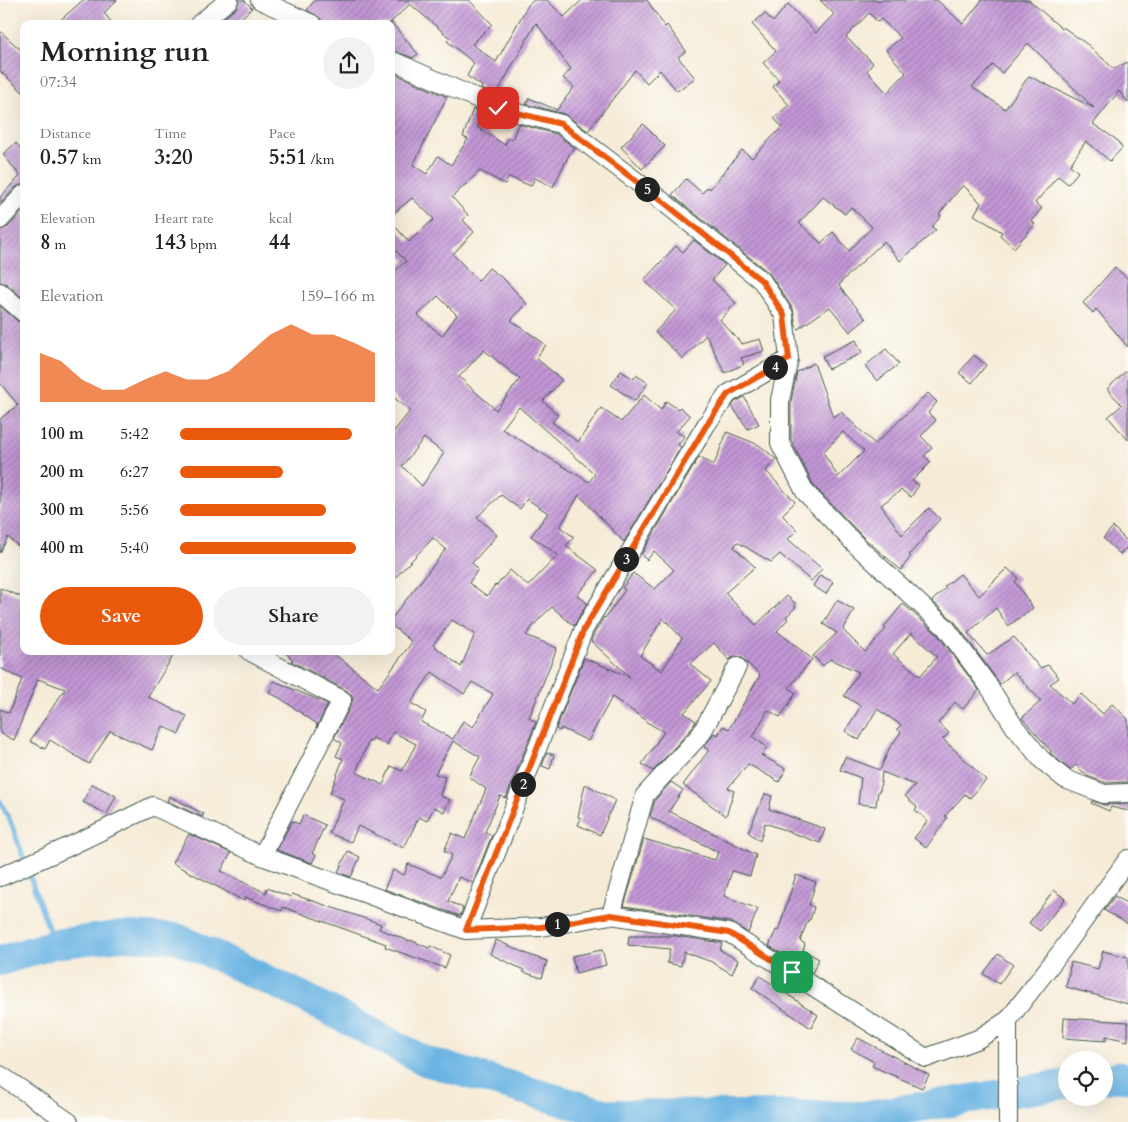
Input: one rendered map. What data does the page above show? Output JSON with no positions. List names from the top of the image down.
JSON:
{
  "page": {
    "heading": ["Morning run", "07:34"],
    "stats": [
      ["Distance", "0.57 km"],
      ["Time", "3:20"],
      ["Pace", "5:51 /km"],
      ["Elevation", "8 m"],
      ["Heart rate", "143 bpm"],
      ["kcal", "44"]
    ],
    "pins": [
      "5",
      "4",
      "3",
      "2",
      "1"
    ],
    "chart": ["Elevation", "159–166 m"],
    "list": [
      {
        "name": "100 m",
        "note": "5:42"
      },
      {
        "name": "200 m",
        "note": "6:27"
      },
      {
        "name": "300 m",
        "note": "5:56"
      },
      {
        "name": "400 m",
        "note": "5:40"
      }
    ],
    "buttons": ["Save", "Share"]
  }
}
